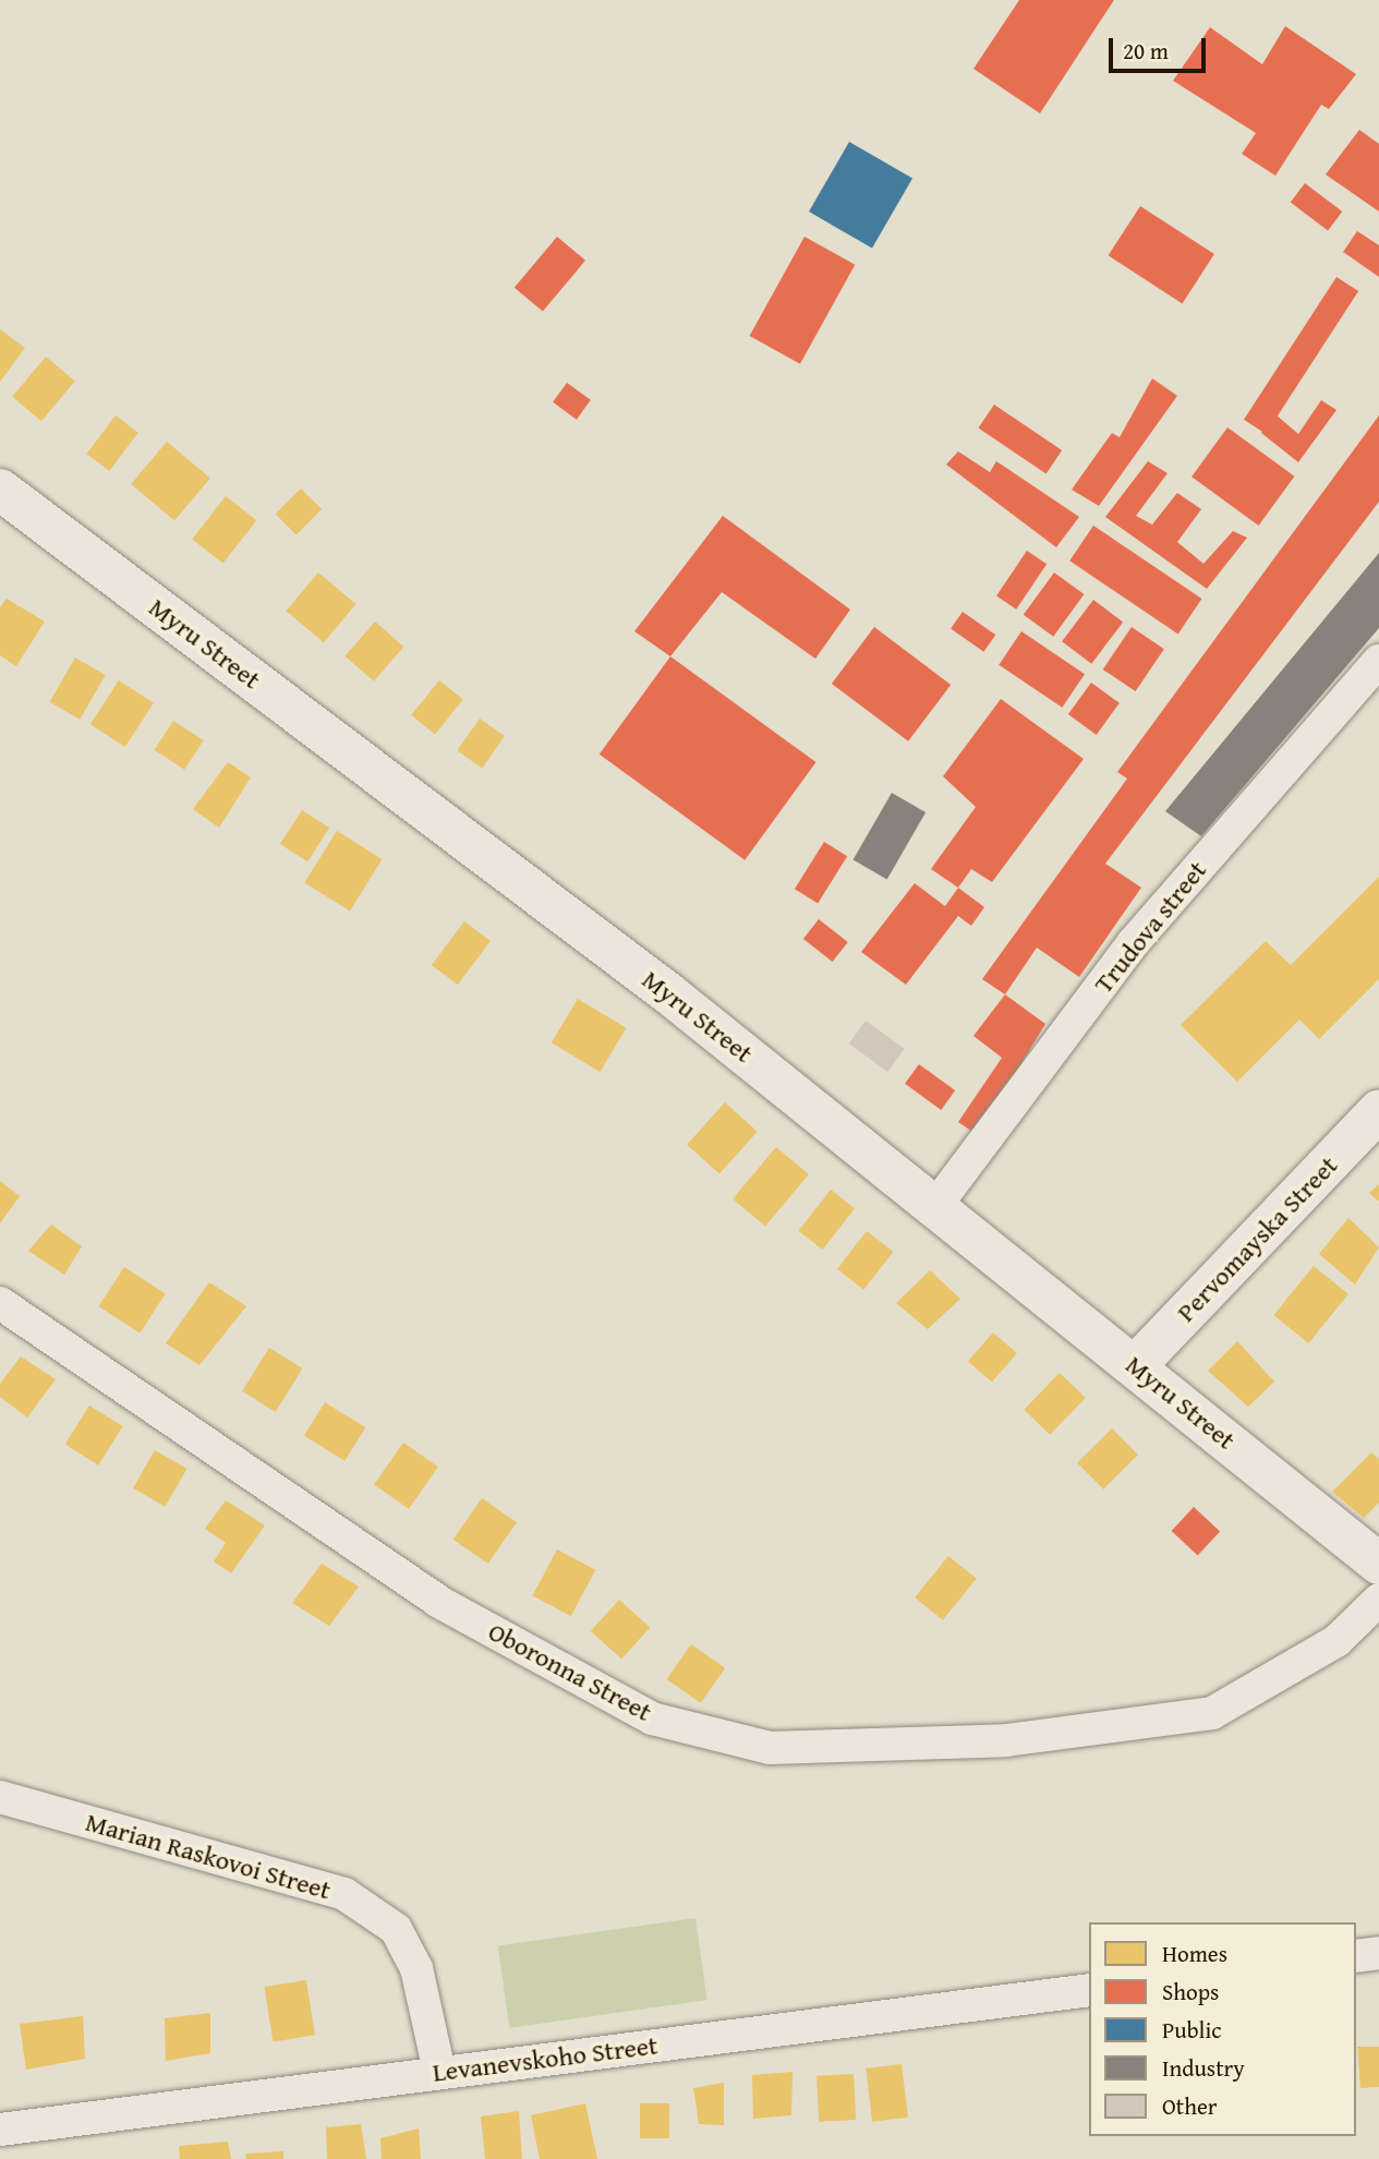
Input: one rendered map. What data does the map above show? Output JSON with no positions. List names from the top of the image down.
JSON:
{
  "streets": {
    "street": [
      "Myru Street",
      "Trudova street",
      "Pervomayska Street",
      "Oboronna Street",
      "Marian Raskovoi Street",
      "Levanevskoho Street"
    ]
  },
  "crossings": [
    ["Myru Street", "Trudova street"],
    ["Myru Street", "Pervomayska Street"],
    ["Marian Raskovoi Street", "Levanevskoho Street"]
  ],
  "legend": [
    "Homes",
    "Shops",
    "Public",
    "Industry",
    "Other"
  ],
  "scale_bar": "20 m"
}
